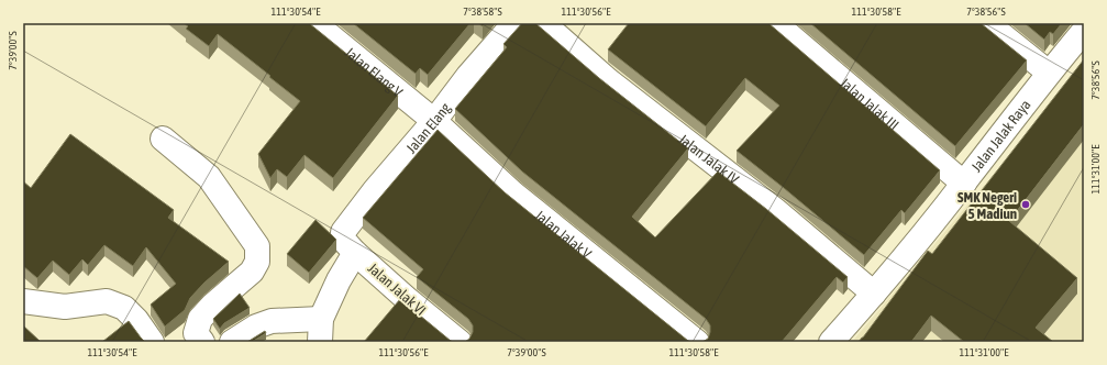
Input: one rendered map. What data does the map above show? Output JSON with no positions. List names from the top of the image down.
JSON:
{
  "streets": {
    "street": [
      "Jalan Elang V",
      "Jalan Jalak III",
      "Jalan Elang",
      "Jalan Jalak Raya",
      "Jalan Jalak IV",
      "Jalan Jalak V",
      "Jalan Jalak VI"
    ]
  },
  "crossings": [
    ["Jalan Elang V", "Jalan Elang"],
    ["Jalan Elang V", "Jalan Jalak V"],
    ["Jalan Jalak III", "Jalan Jalak Raya"],
    ["Jalan Elang", "Jalan Jalak V"],
    ["Jalan Elang", "Jalan Jalak VI"],
    ["Jalan Jalak Raya", "Jalan Jalak IV"]
  ],
  "places": ["SMK Negeri 5 Madiun"],
  "coordinates": [
    "111°30'54\"E",
    "7°38'58\"S",
    "111°30'56\"E",
    "111°30'58\"E",
    "7°38'56\"S",
    "7°39'00\"S",
    "111°31'00\"E"
  ]
}
